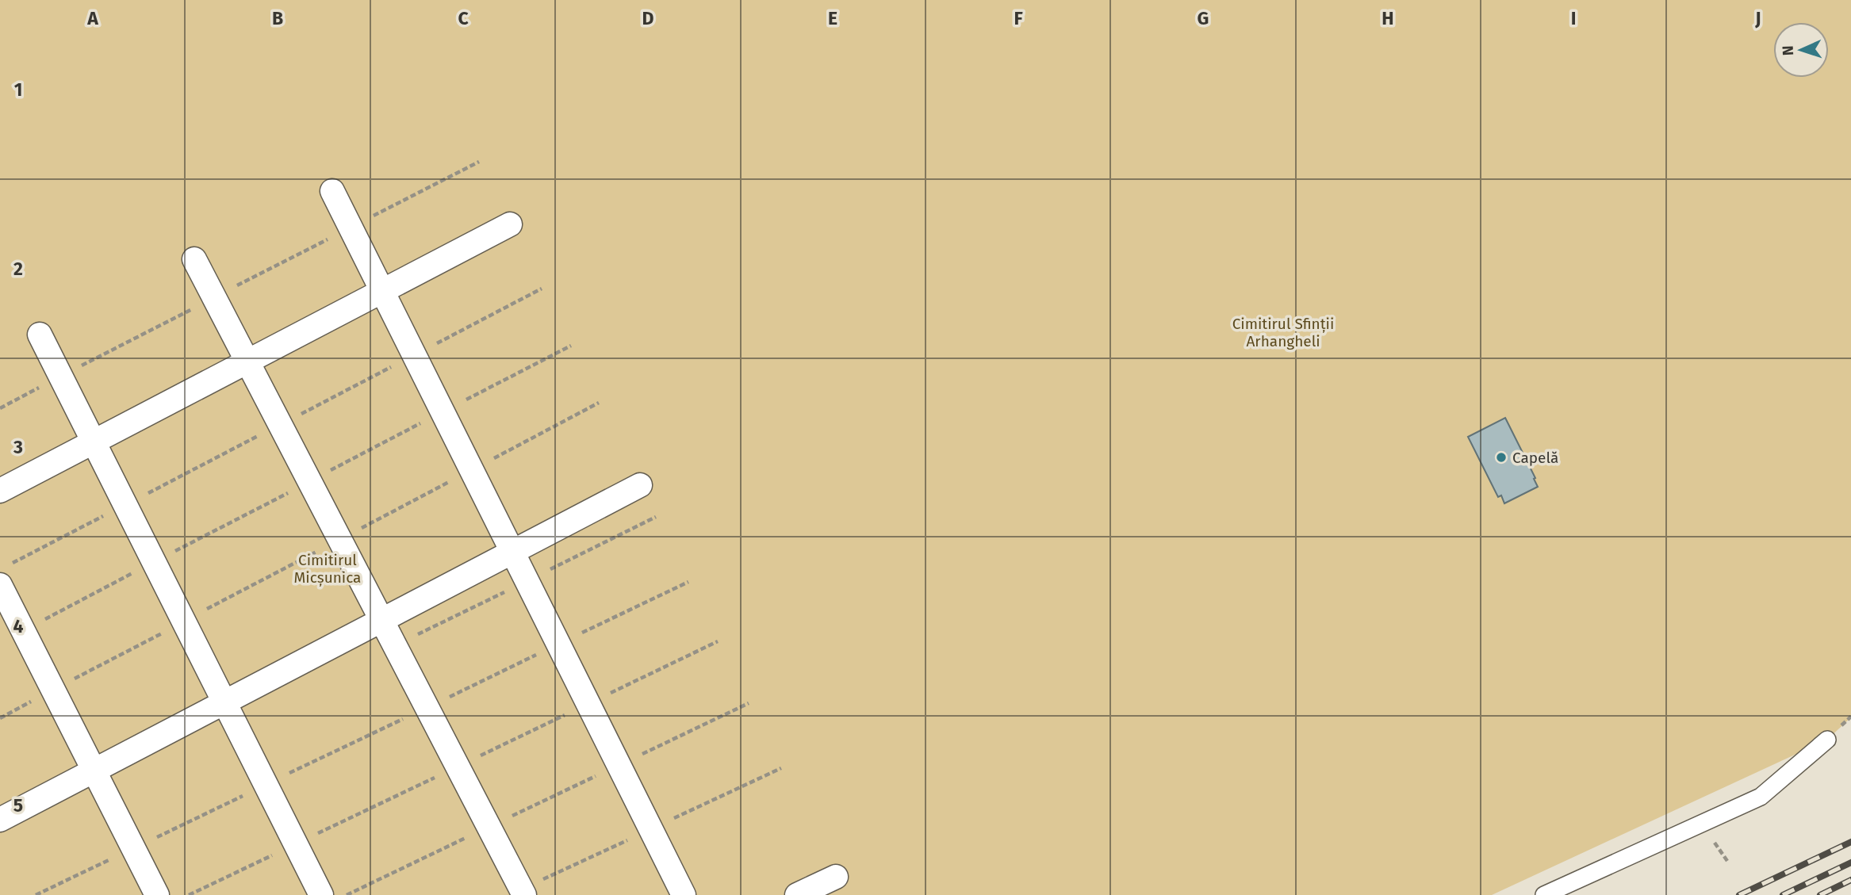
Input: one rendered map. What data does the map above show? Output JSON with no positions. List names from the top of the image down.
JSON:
{
  "parks": ["Cimitirul Sfinții Arhangheli", "Cimitirul Micșunica"],
  "places": ["Capelă"],
  "north": "left",
  "grid": {
    "columns": [
      "A",
      "B",
      "C",
      "D",
      "E",
      "F",
      "G",
      "H",
      "I",
      "J"
    ],
    "rows": [
      "1",
      "2",
      "3",
      "4",
      "5"
    ]
  }
}
